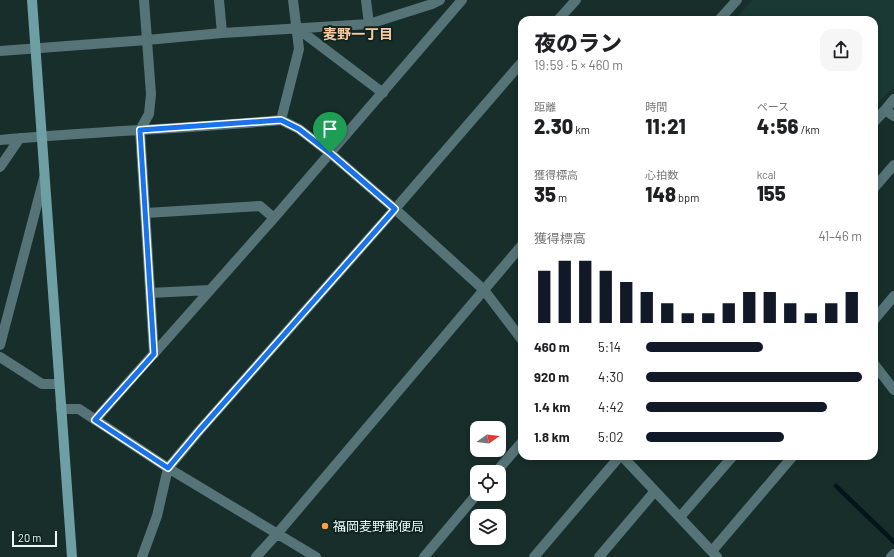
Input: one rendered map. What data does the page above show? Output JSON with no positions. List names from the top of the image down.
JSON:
{
  "districts": ["麦野一丁目"],
  "places": ["福岡麦野郵便局"],
  "scale_bar": "20 m",
  "north": "right",
  "page": {
    "heading": ["夜のラン", "19:59 · 5 × 460 m"],
    "stats": [
      ["距離", "2.30 km"],
      ["時間", "11:21"],
      ["ペース", "4:56 /km"],
      ["獲得標高", "35 m"],
      ["心拍数", "148 bpm"],
      ["kcal", "155"]
    ],
    "chart": ["獲得標高", "41–46 m"],
    "list": [
      {
        "name": "460 m",
        "note": "5:14"
      },
      {
        "name": "920 m",
        "note": "4:30"
      },
      {
        "name": "1.4 km",
        "note": "4:42"
      },
      {
        "name": "1.8 km",
        "note": "5:02"
      }
    ],
    "scale": "20 m"
  }
}
